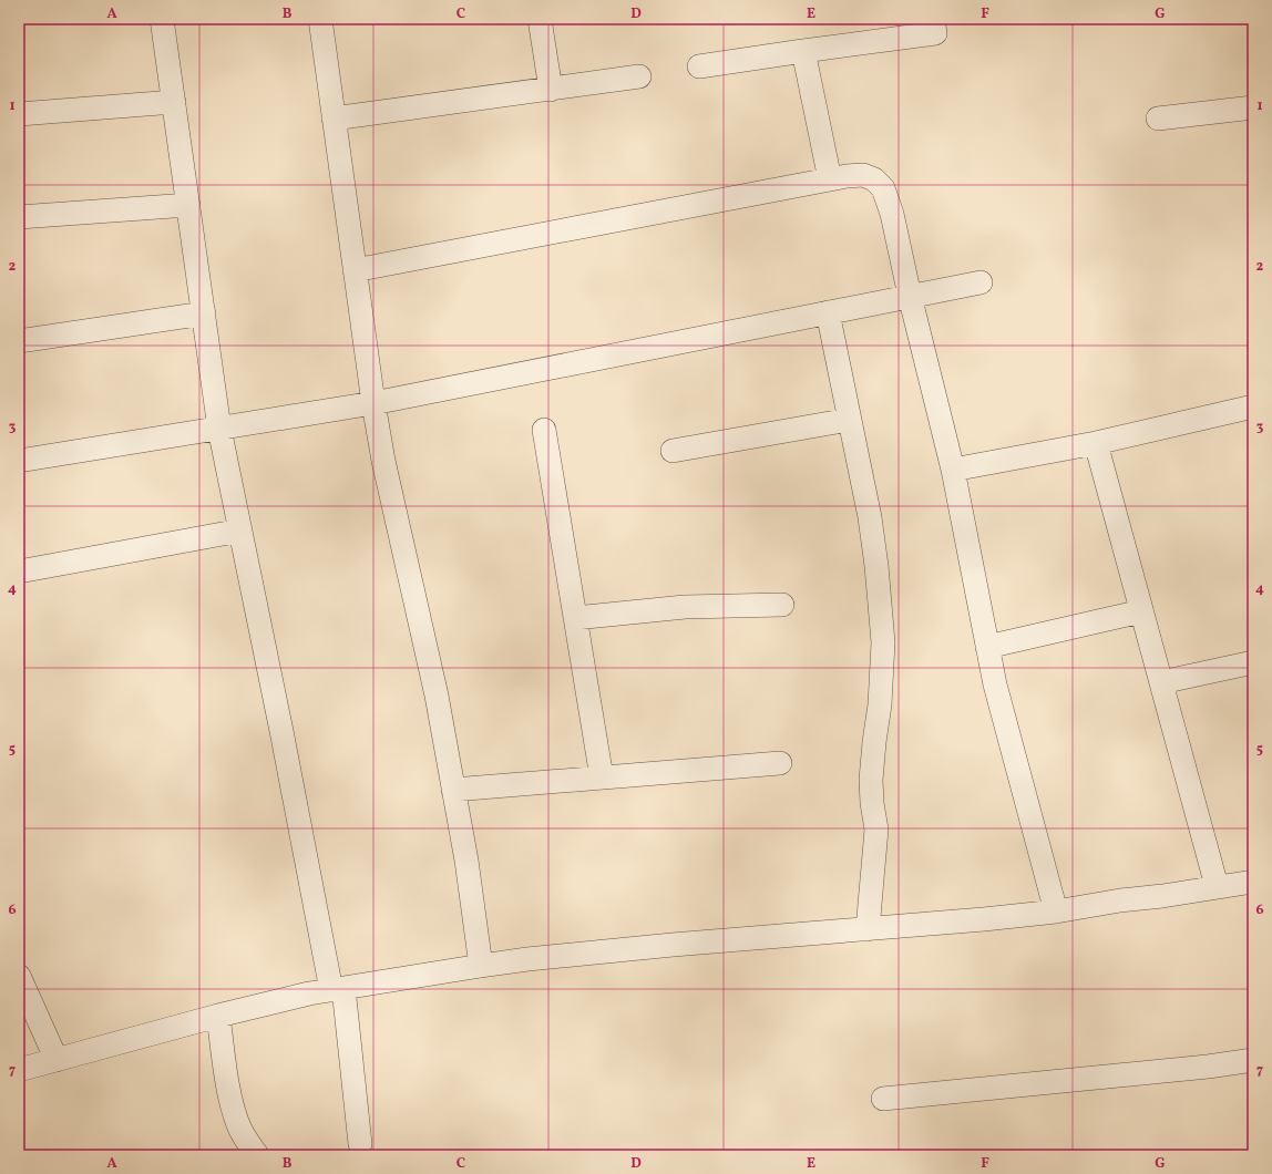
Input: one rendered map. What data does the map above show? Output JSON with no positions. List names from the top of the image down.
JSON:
{
  "grid": {
    "columns": [
      "A",
      "B",
      "C",
      "D",
      "E",
      "F",
      "G"
    ],
    "rows": [
      "1",
      "2",
      "3",
      "4",
      "5",
      "6",
      "7"
    ]
  }
}
